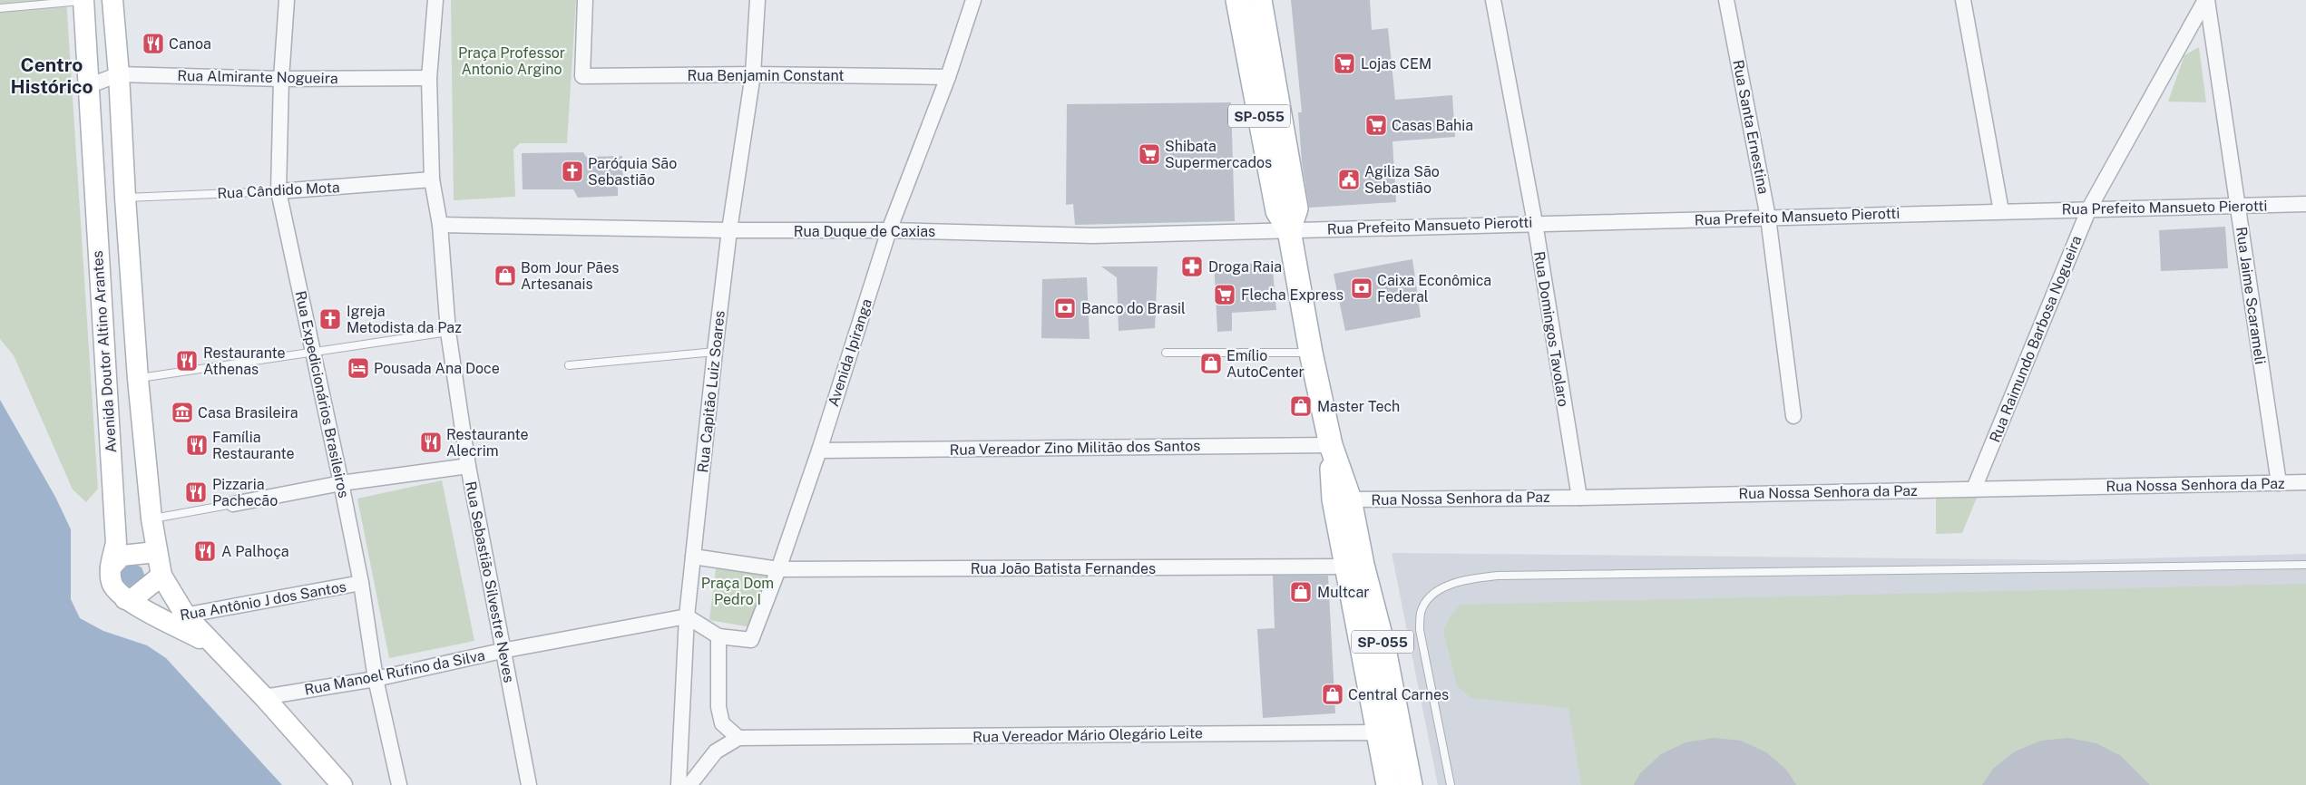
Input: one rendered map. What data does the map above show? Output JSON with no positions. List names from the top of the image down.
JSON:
{
  "streets": {
    "main road": ["SP-055", "Avenida Doutor Altino Arantes"],
    "street": [
      "Rua Benjamin Constant",
      "Rua Almirante Nogueira",
      "Rua Santa Ernestina",
      "Rua Cândido Mota",
      "Rua Prefeito Mansueto Pierotti",
      "Rua Duque de Caxias",
      "Rua Jaime Scarameli",
      "Rua Domingos Tavolaro",
      "Rua Raimundo Barbosa Nogueira",
      "Avenida Ipiranga",
      "Rua Capitão Luiz Soares",
      "Rua Expedicionários Brasileiros",
      "Rua Vereador Zino Militão dos Santos",
      "Rua Nossa Senhora da Paz",
      "Rua João Batista Fernandes",
      "Rua Sebastião Silvestre Neves",
      "Rua Antônio J dos Santos",
      "Rua Manoel Rufino da Silva",
      "Rua Vereador Mário Olegário Leite"
    ]
  },
  "crossings": [
    ["Rua Benjamin Constant", "Avenida Ipiranga"],
    ["Rua Benjamin Constant", "Rua Capitão Luiz Soares"],
    ["Rua Almirante Nogueira", "Avenida Doutor Altino Arantes"],
    ["Rua Almirante Nogueira", "Rua Expedicionários Brasileiros"],
    ["Rua Almirante Nogueira", "Rua Sebastião Silvestre Neves"],
    ["SP-055", "Rua Prefeito Mansueto Pierotti"],
    ["SP-055", "Rua Duque de Caxias"],
    ["SP-055", "Rua Vereador Zino Militão dos Santos"],
    ["SP-055", "Rua Nossa Senhora da Paz"],
    ["SP-055", "Rua João Batista Fernandes"],
    ["SP-055", "Rua Vereador Mário Olegário Leite"],
    ["Rua Santa Ernestina", "Rua Prefeito Mansueto Pierotti"],
    ["Rua Cândido Mota", "Avenida Doutor Altino Arantes"],
    ["Rua Cândido Mota", "Rua Expedicionários Brasileiros"],
    ["Rua Cândido Mota", "Rua Sebastião Silvestre Neves"],
    ["Rua Prefeito Mansueto Pierotti", "Rua Duque de Caxias"],
    ["Rua Prefeito Mansueto Pierotti", "Rua Jaime Scarameli"],
    ["Rua Prefeito Mansueto Pierotti", "Rua Domingos Tavolaro"],
    ["Rua Prefeito Mansueto Pierotti", "Rua Raimundo Barbosa Nogueira"],
    ["Rua Duque de Caxias", "Avenida Ipiranga"],
    ["Rua Duque de Caxias", "Rua Capitão Luiz Soares"],
    ["Rua Duque de Caxias", "Rua Sebastião Silvestre Neves"],
    ["Rua Jaime Scarameli", "Rua Raimundo Barbosa Nogueira"],
    ["Rua Jaime Scarameli", "Rua Nossa Senhora da Paz"],
    ["Rua Domingos Tavolaro", "Rua Nossa Senhora da Paz"],
    ["Rua Raimundo Barbosa Nogueira", "Rua Nossa Senhora da Paz"],
    ["Avenida Doutor Altino Arantes", "Rua Antônio J dos Santos"],
    ["Avenida Doutor Altino Arantes", "Rua Manoel Rufino da Silva"],
    ["Avenida Ipiranga", "Rua Capitão Luiz Soares"],
    ["Avenida Ipiranga", "Rua Vereador Zino Militão dos Santos"],
    ["Avenida Ipiranga", "Rua João Batista Fernandes"],
    ["Avenida Ipiranga", "Rua Manoel Rufino da Silva"],
    ["Rua Capitão Luiz Soares", "Rua João Batista Fernandes"],
    ["Rua Capitão Luiz Soares", "Rua Manoel Rufino da Silva"],
    ["Rua Expedicionários Brasileiros", "Rua Antônio J dos Santos"],
    ["Rua Expedicionários Brasileiros", "Rua Manoel Rufino da Silva"],
    ["Rua Sebastião Silvestre Neves", "Rua Manoel Rufino da Silva"]
  ],
  "districts": ["Centro Histórico"],
  "parks": ["Praça Professor Antonio Argino", "Praça Dom Pedro I"],
  "places": {
    "restaurant": [
      "Canoa",
      "Restaurante Athenas",
      "Restaurante Alecrim",
      "Família Restaurante",
      "Pizzaria Pachecão",
      "A Palhoça"
    ],
    "supermarket": [
      "Lojas CEM",
      "Casas Bahia",
      "Shibata Supermercados",
      "Flecha Express"
    ],
    "church": ["Paróquia São Sebastião", "Igreja Metodista da Paz"],
    "public building": ["Agiliza São Sebastião"],
    "pharmacy": ["Droga Raia"],
    "shop": [
      "Bom Jour Pães Artesanais",
      "Emílio AutoCenter",
      "Master Tech",
      "Multcar",
      "Central Carnes"
    ],
    "bank": ["Caixa Econômica Federal", "Banco do Brasil"],
    "hotel": ["Pousada Ana Doce"],
    "museum": ["Casa Brasileira"]
  }
}
